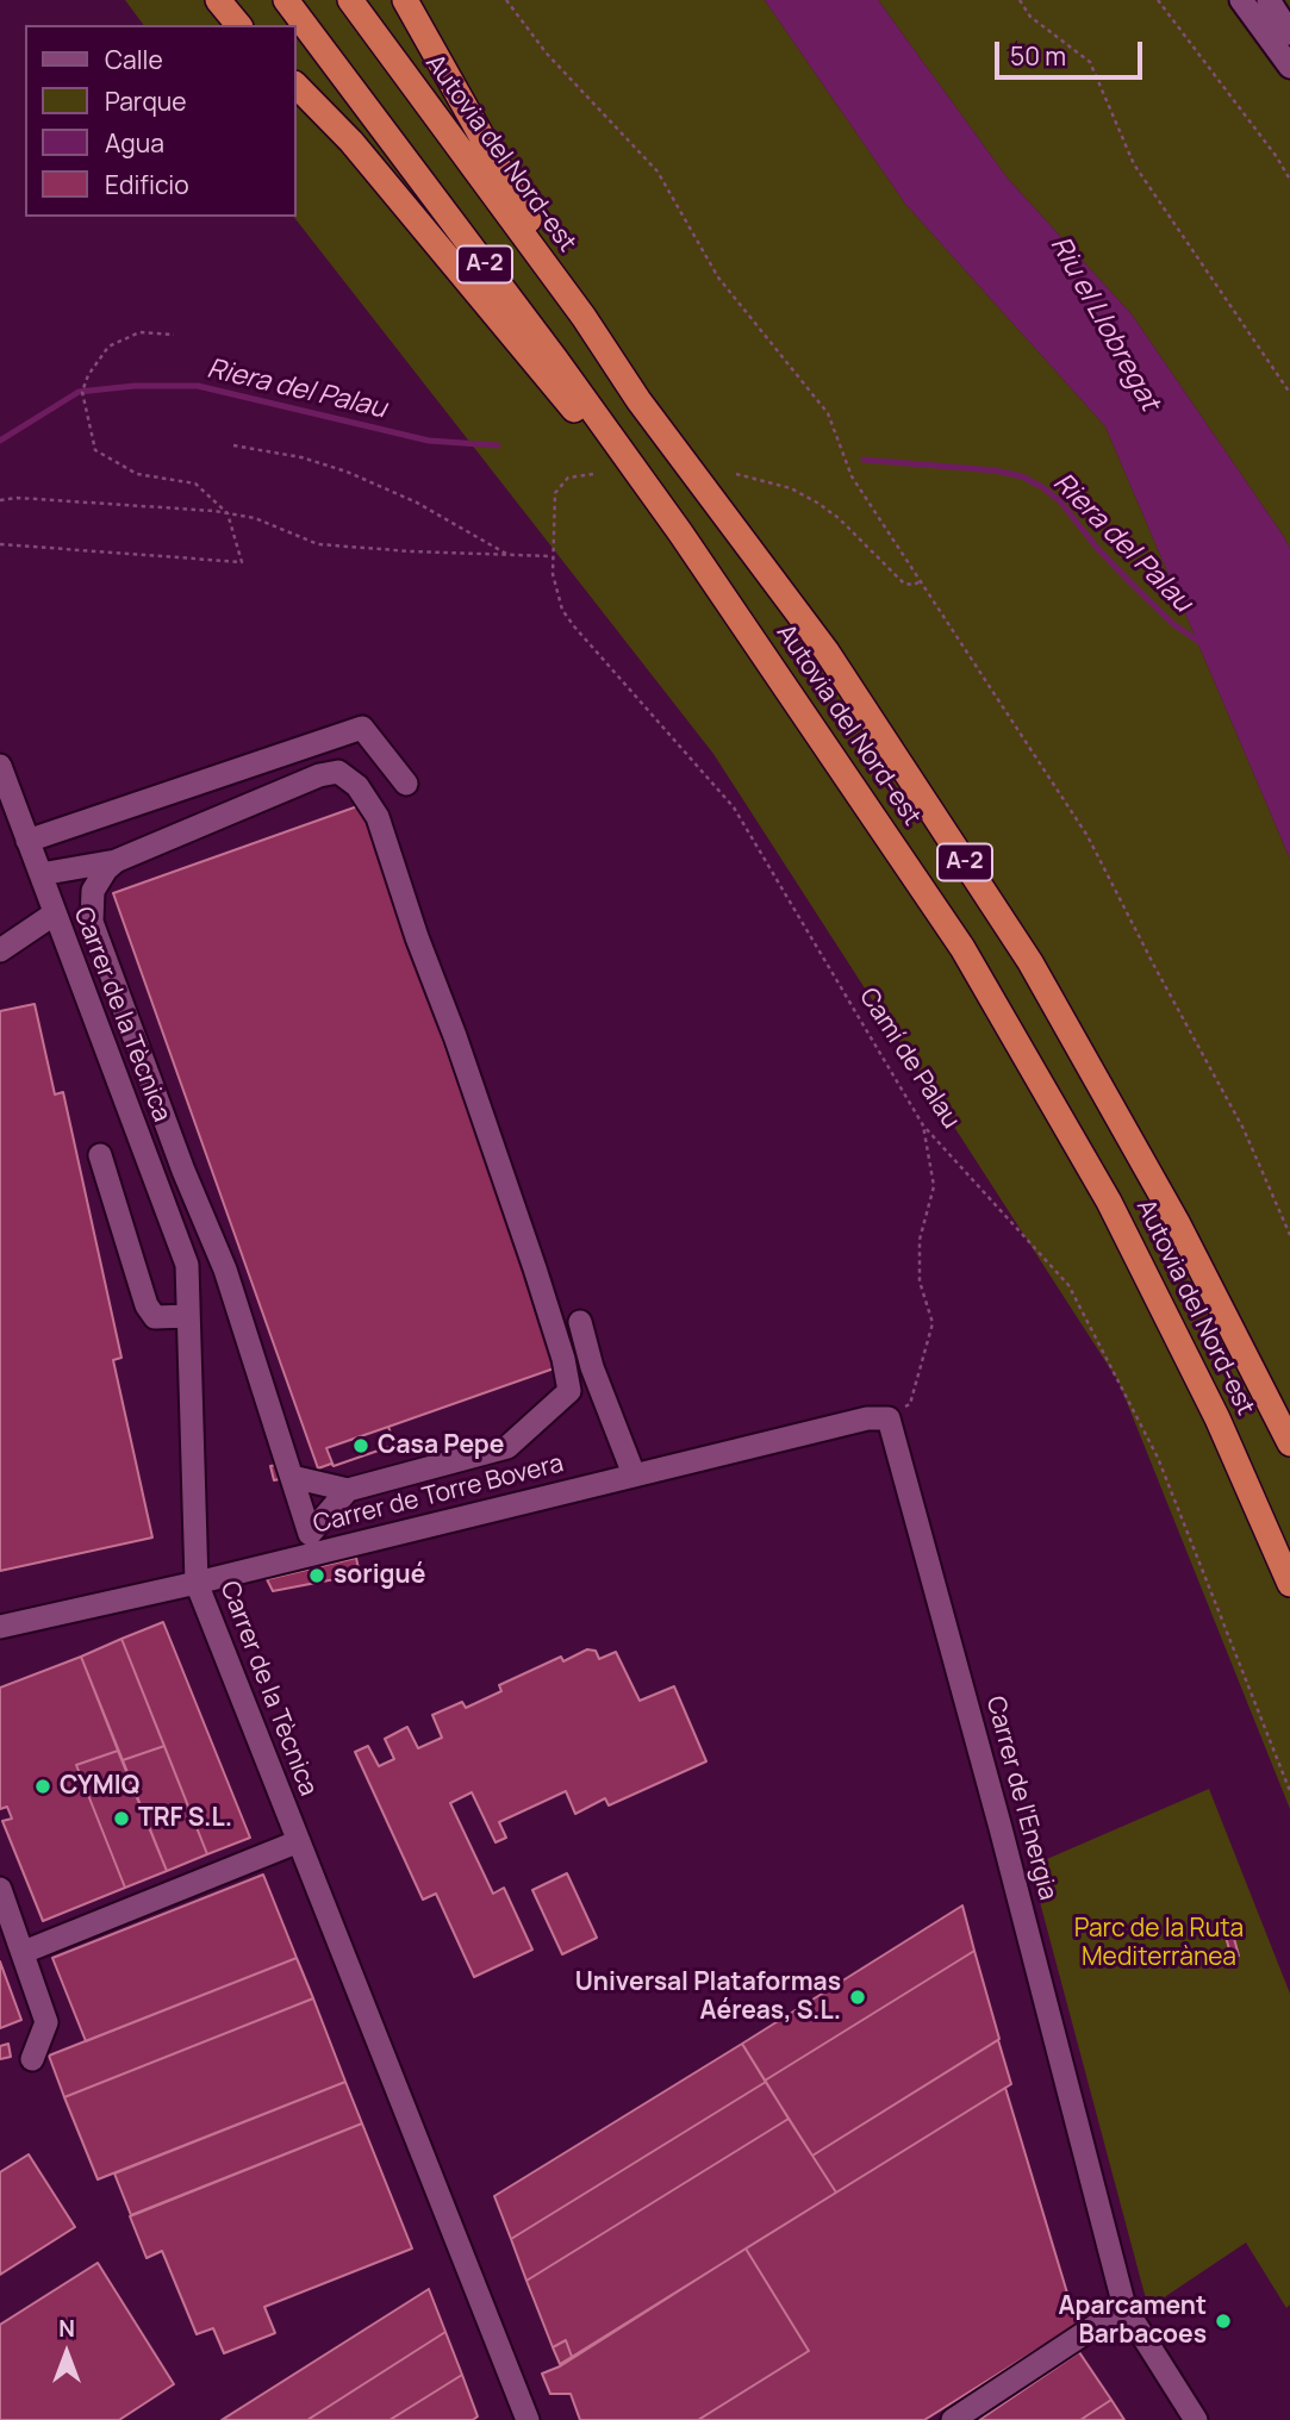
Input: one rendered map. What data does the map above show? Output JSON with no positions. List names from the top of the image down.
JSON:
{
  "streets": {
    "highway": ["Autovia del Nord-est", "A-2"],
    "street": ["Carrer de la Tècnica", "Carrer de Torre Bovera", "Carrer de l'Energia"],
    "path": ["Camí de Palau"]
  },
  "crossings": [
    ["Carrer de la Tècnica", "Carrer de Torre Bovera"],
    ["Carrer de Torre Bovera", "Carrer de l'Energia"]
  ],
  "water": ["Riu el Llobregat", "Riera del Palau"],
  "parks": ["Parc de la Ruta Mediterrànea"],
  "places": [
    "Casa Pepe",
    "sorigué",
    "CYMIQ",
    "TRF S.L.",
    "Universal Plataformas Aéreas, S.L.",
    "Aparcament Barbacoes"
  ],
  "legend": [
    "Calle",
    "Parque",
    "Agua",
    "Edificio"
  ],
  "scale_bar": "50 m",
  "north": "top"
}
